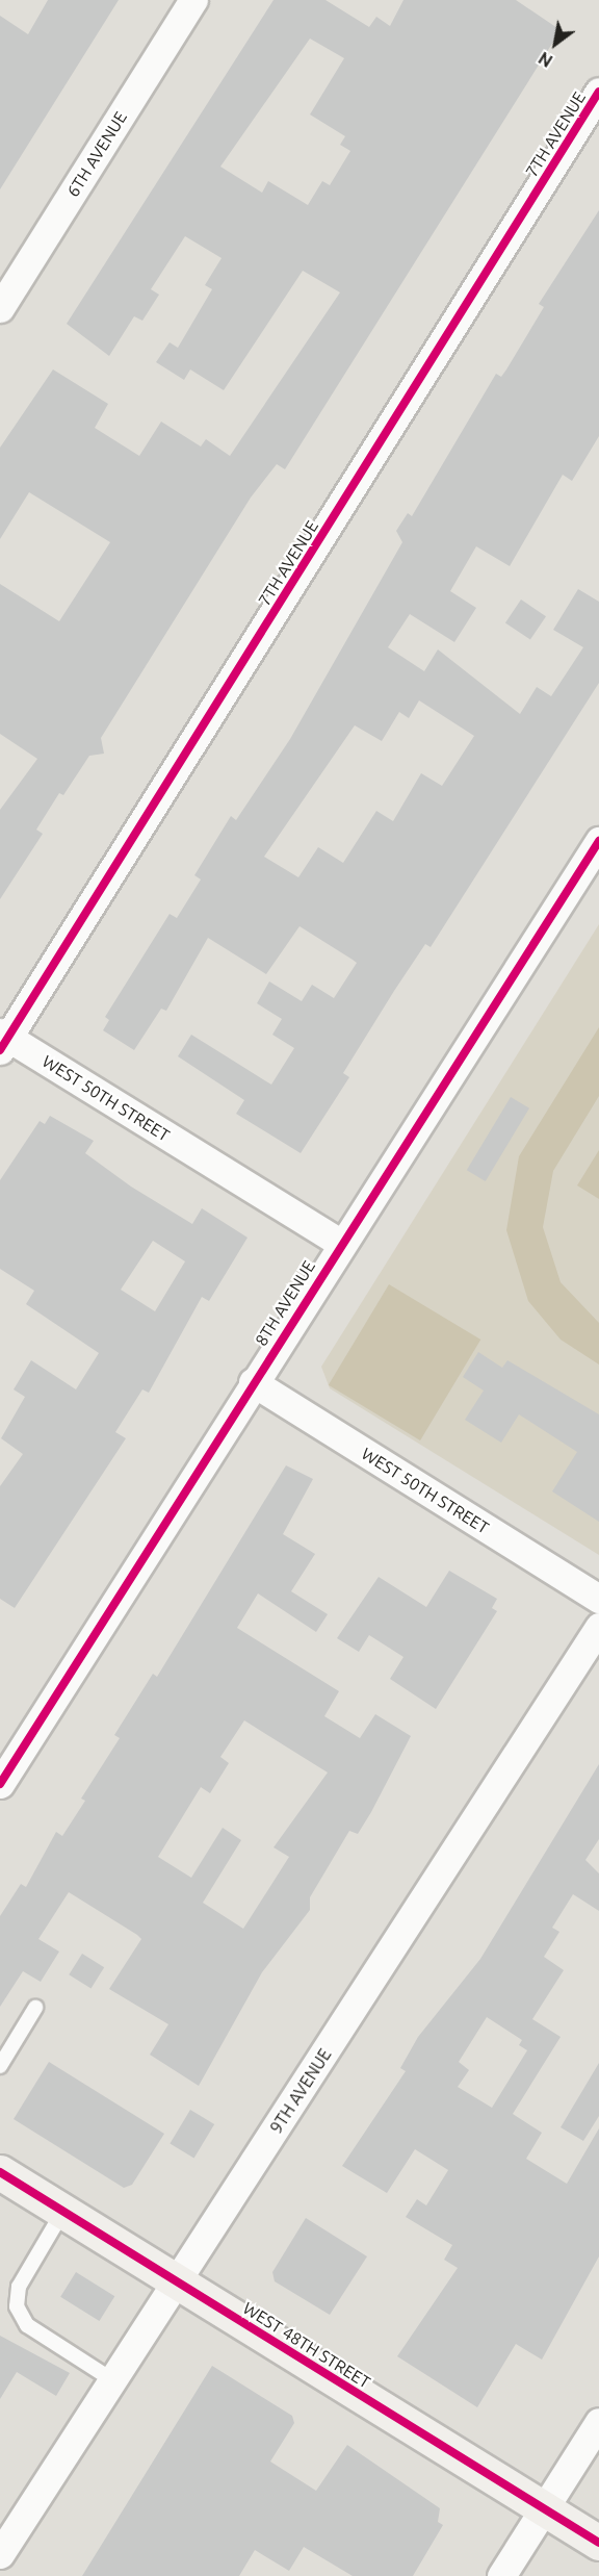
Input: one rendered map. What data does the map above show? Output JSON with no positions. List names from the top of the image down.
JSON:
{
  "streets": {
    "street": [
      "7TH AVENUE",
      "6TH AVENUE",
      "WEST 50TH STREET",
      "8TH AVENUE",
      "9TH AVENUE",
      "WEST 48TH STREET"
    ]
  },
  "crossings": [
    ["7TH AVENUE", "WEST 50TH STREET"],
    ["WEST 50TH STREET", "8TH AVENUE"],
    ["9TH AVENUE", "WEST 48TH STREET"]
  ],
  "north": "bottom left"
}
